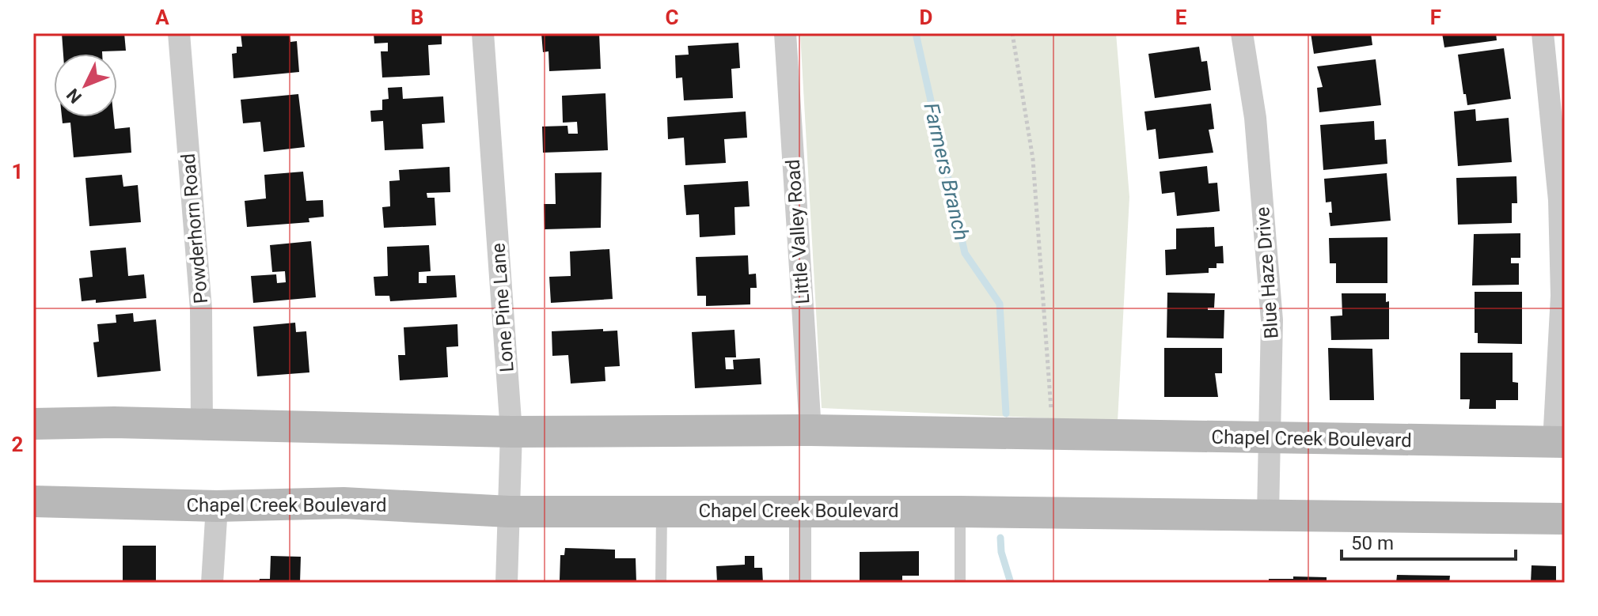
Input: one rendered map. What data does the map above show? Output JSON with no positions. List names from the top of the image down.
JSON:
{
  "streets": {
    "main road": ["Chapel Creek Boulevard"],
    "street": [
      "Powderhorn Road",
      "Little Valley Road",
      "Blue Haze Drive",
      "Lone Pine Lane"
    ]
  },
  "crossings": [
    ["Powderhorn Road", "Chapel Creek Boulevard"],
    ["Little Valley Road", "Chapel Creek Boulevard"],
    ["Blue Haze Drive", "Chapel Creek Boulevard"],
    ["Lone Pine Lane", "Chapel Creek Boulevard"]
  ],
  "water": ["Farmers Branch"],
  "scale_bar": "50 m",
  "north": "bottom left",
  "grid": {
    "columns": [
      "A",
      "B",
      "C",
      "D",
      "E",
      "F"
    ],
    "rows": ["1", "2"]
  }
}
